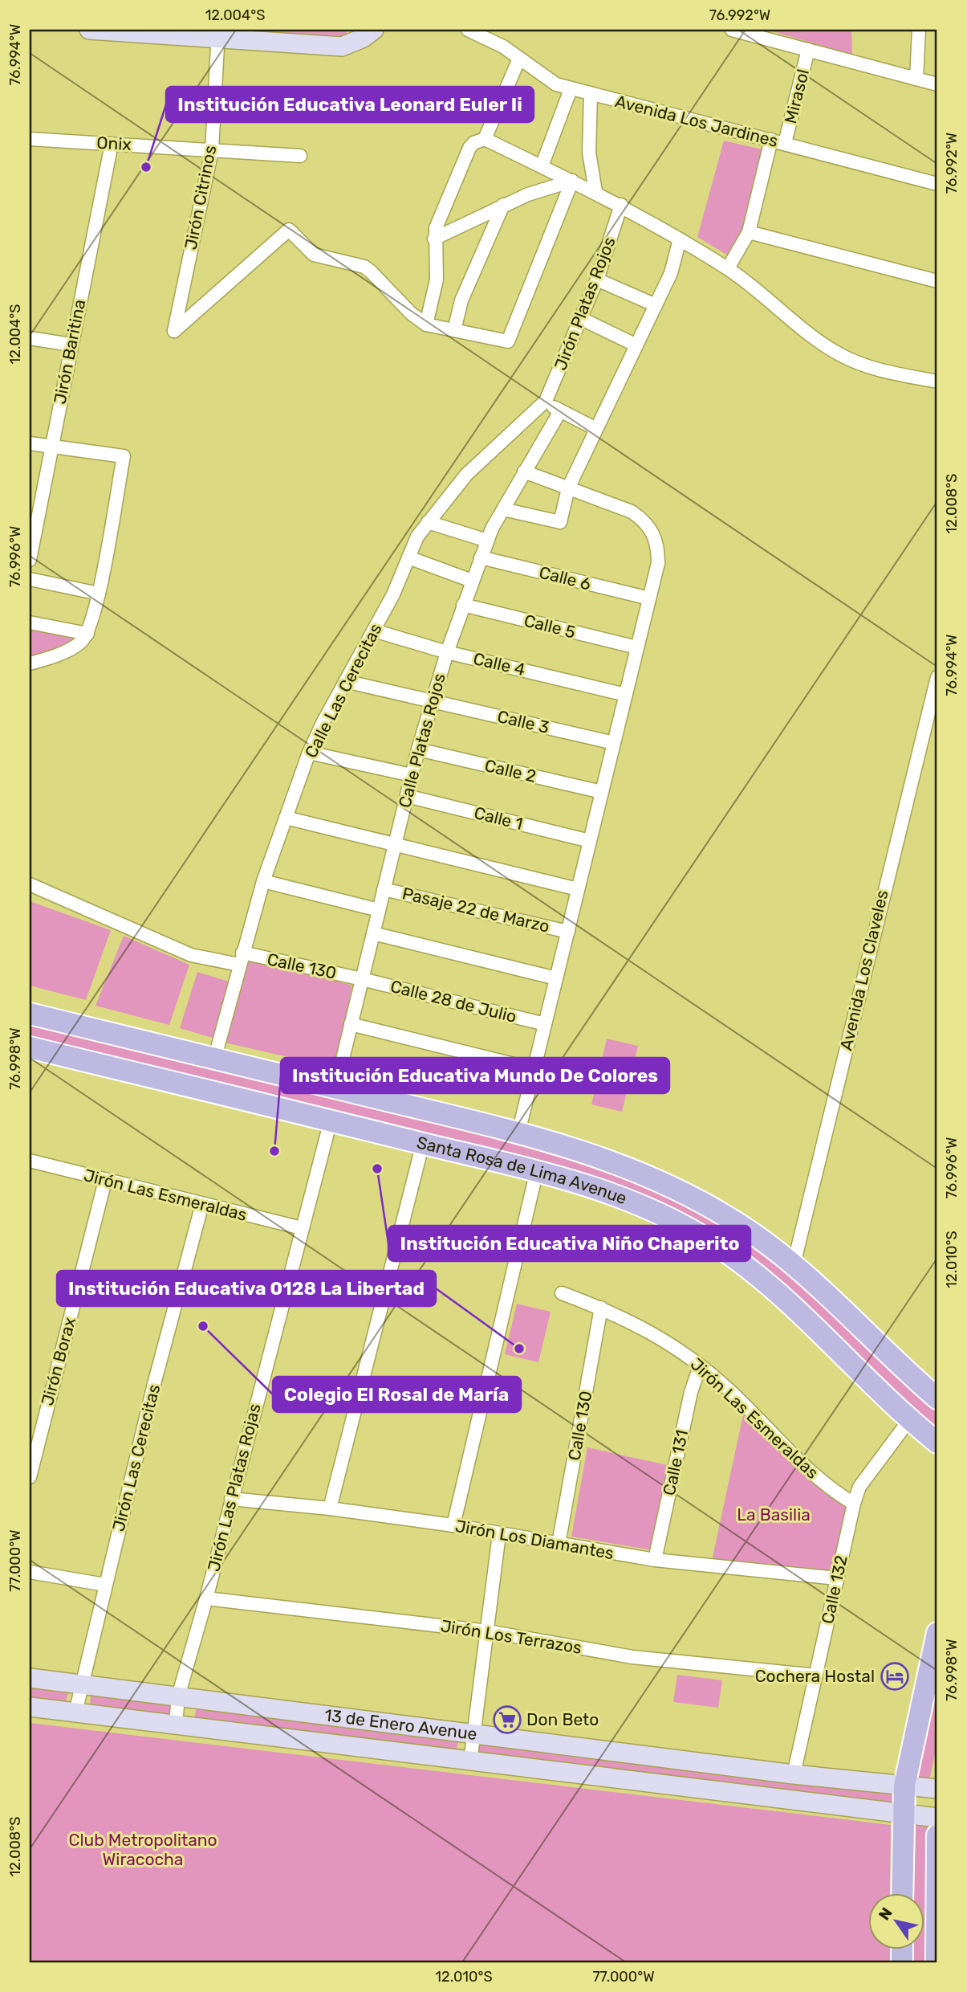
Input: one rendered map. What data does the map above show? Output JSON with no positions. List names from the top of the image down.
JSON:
{
  "streets": {
    "main road": ["Santa Rosa de Lima Avenue", "13 de Enero Avenue"],
    "street": [
      "Mirasol",
      "Avenida Los Jardines",
      "Onix",
      "Jirón Citrinos",
      "Jirón Platas Rojos",
      "Jirón Baritina",
      "Calle 6",
      "Calle 5",
      "Calle 4",
      "Calle Las Cerecitas",
      "Calle 3",
      "Calle Platas Rojos",
      "Calle 2",
      "Calle 1",
      "Pasaje 22 de Marzo",
      "Calle 130",
      "Avenida Los Claveles",
      "Calle 28 de Julio",
      "Jirón Las Esmeraldas",
      "Jirón Borax",
      "Jirón Las Cerecitas",
      "Calle 131",
      "Jirón Las Platas Rojas",
      "Jirón Los Diamantes",
      "Calle 132",
      "Jirón Los Terrazos"
    ]
  },
  "crossings": [
    ["Mirasol", "Avenida Los Jardines"],
    ["Onix", "Jirón Citrinos"],
    ["Onix", "Jirón Baritina"],
    ["Jirón Platas Rojos", "Calle Las Cerecitas"],
    ["Calle 6", "Calle Platas Rojos"],
    ["Calle 5", "Calle Platas Rojos"],
    ["Calle 4", "Calle Las Cerecitas"],
    ["Calle 4", "Calle Platas Rojos"],
    ["Calle Las Cerecitas", "Calle 3"],
    ["Calle Las Cerecitas", "Calle 130"],
    ["Calle Las Cerecitas", "Santa Rosa de Lima Avenue"],
    ["Calle 3", "Calle Platas Rojos"],
    ["Calle Platas Rojos", "Calle 2"],
    ["Calle Platas Rojos", "Calle 1"],
    ["Calle Platas Rojos", "Pasaje 22 de Marzo"],
    ["Calle Platas Rojos", "Calle 130"],
    ["Calle Platas Rojos", "Calle 28 de Julio"],
    ["Calle Platas Rojos", "Santa Rosa de Lima Avenue"],
    ["Calle 130", "Calle 28 de Julio"],
    ["Calle 130", "Jirón Las Esmeraldas"],
    ["Calle 130", "Jirón Los Diamantes"],
    ["Avenida Los Claveles", "Santa Rosa de Lima Avenue"],
    ["Santa Rosa de Lima Avenue", "Jirón Las Platas Rojas"],
    ["Santa Rosa de Lima Avenue", "Calle 132"],
    ["Jirón Las Esmeraldas", "Jirón Borax"],
    ["Jirón Las Esmeraldas", "Jirón Las Cerecitas"],
    ["Jirón Las Esmeraldas", "Calle 131"],
    ["Jirón Las Esmeraldas", "Jirón Las Platas Rojas"],
    ["Jirón Las Esmeraldas", "Calle 132"],
    ["Jirón Las Cerecitas", "13 de Enero Avenue"],
    ["Calle 131", "Jirón Los Diamantes"],
    ["Jirón Las Platas Rojas", "Jirón Los Diamantes"],
    ["Jirón Las Platas Rojas", "Jirón Los Terrazos"],
    ["Jirón Las Platas Rojas", "13 de Enero Avenue"],
    ["Jirón Los Diamantes", "Calle 132"],
    ["Calle 132", "Jirón Los Terrazos"],
    ["Calle 132", "13 de Enero Avenue"]
  ],
  "parks": ["La Basilia", "Club Metropolitano Wiracocha"],
  "places": {
    "other": [
      "Institución Educativa Leonard Euler Ii",
      "Institución Educativa Mundo De Colores",
      "Institución Educativa Niño Chaperito",
      "Colegio El Rosal de María",
      "Institución Educativa 0128 La Libertad"
    ],
    "hotel": ["Cochera Hostal"],
    "supermarket": ["Don Beto"]
  },
  "north": "top left",
  "coordinates": [
    "12.004°S",
    "76.992°W",
    "76.994°W",
    "12.008°S",
    "76.996°W",
    "76.998°W",
    "12.010°S",
    "77.000°W"
  ]
}
